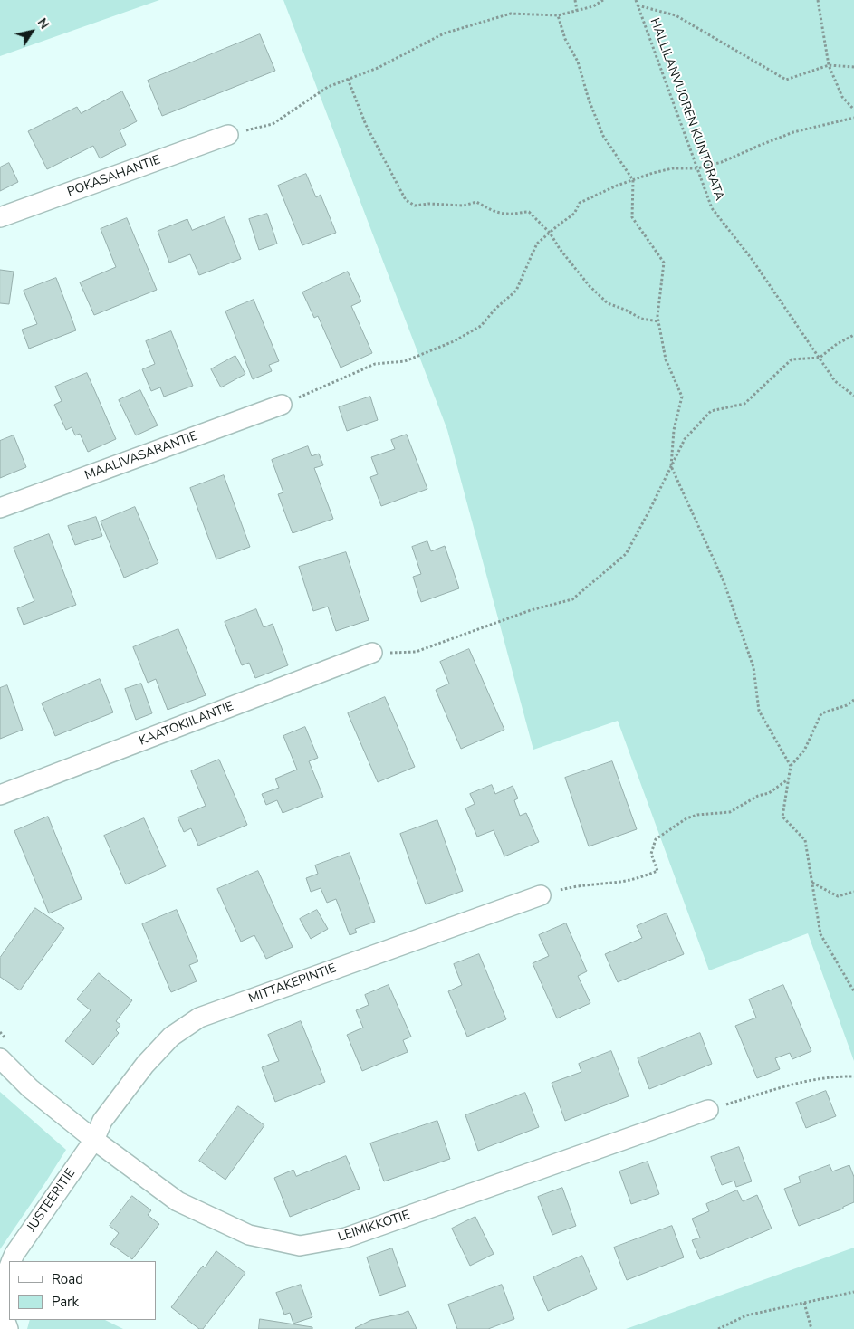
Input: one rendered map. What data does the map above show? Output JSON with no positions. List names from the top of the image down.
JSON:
{
  "streets": {
    "street": [
      "POKASAHANTIE",
      "MAALIVASARANTIE",
      "KAATOKIILANTIE",
      "MITTAKEPINTIE",
      "JUSTEERITIE",
      "LEIMIKKOTIE"
    ],
    "path": ["HALLILANVUOREN KUNTORATA"]
  },
  "crossings": [
    ["MITTAKEPINTIE", "JUSTEERITIE"],
    ["MITTAKEPINTIE", "LEIMIKKOTIE"],
    ["JUSTEERITIE", "LEIMIKKOTIE"]
  ],
  "legend": ["Road", "Park"],
  "north": "top right"
}
